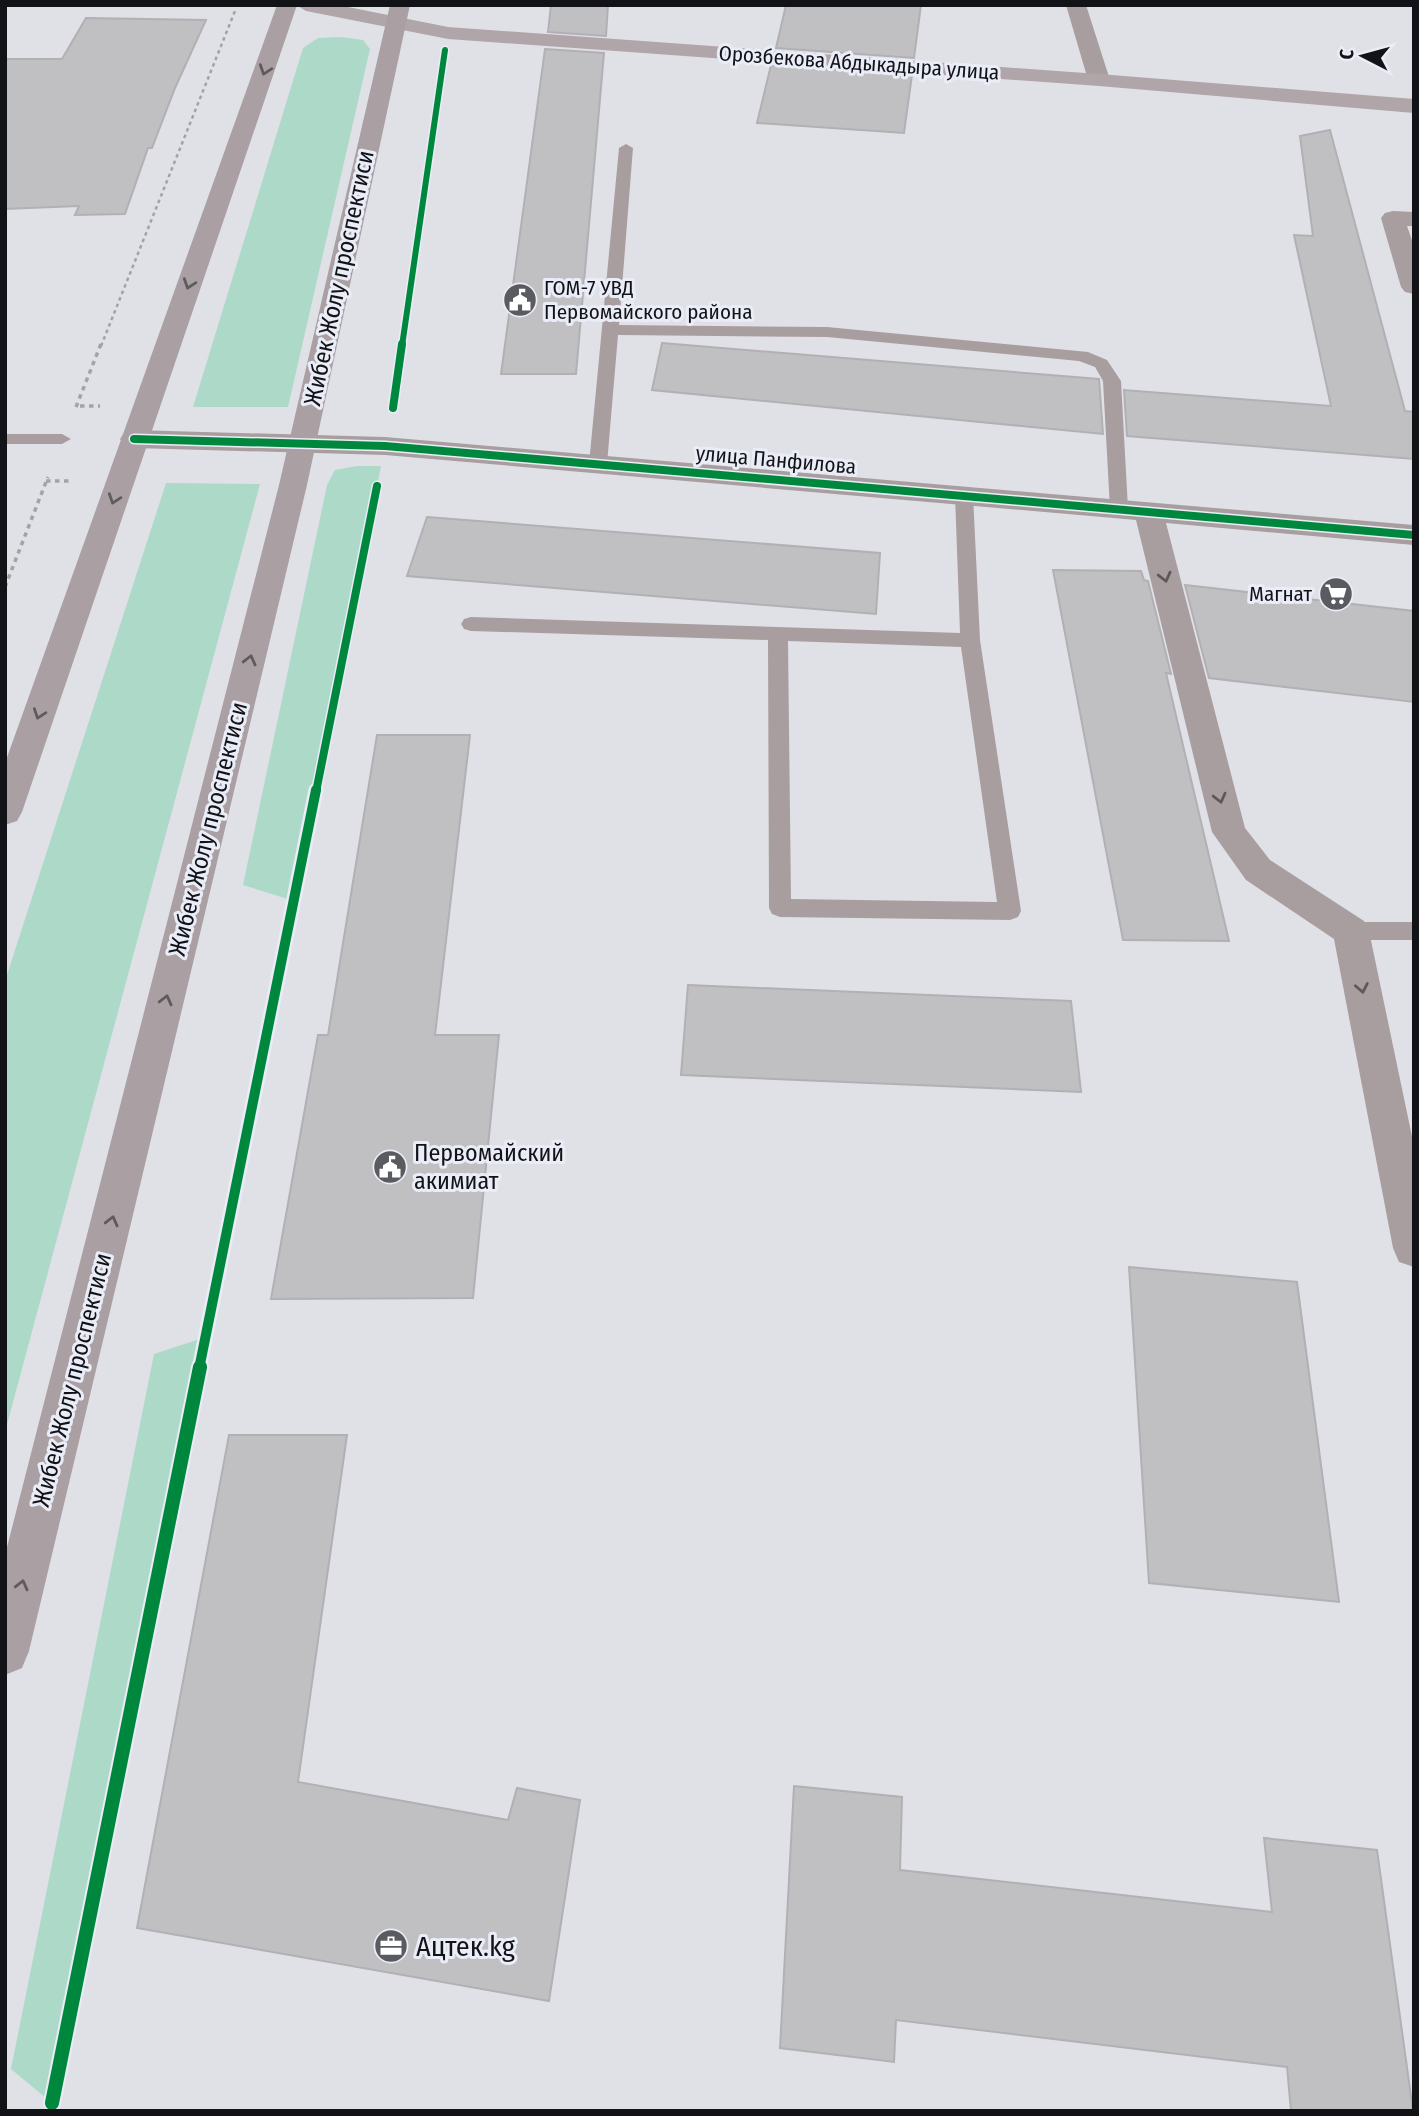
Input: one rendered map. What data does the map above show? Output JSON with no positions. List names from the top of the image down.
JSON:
{
  "streets": {
    "main road": ["Жибек Жолу проспектиси"],
    "street": ["Орозбекова Абдыкадыра улица", "улица Панфилова"]
  },
  "crossings": [
    ["Орозбекова Абдыкадыра улица", "Жибек Жолу проспектиси"],
    ["Жибек Жолу проспектиси", "улица Панфилова"]
  ],
  "places": {
    "public building": ["ГОМ-7 УВД Первомайского района", "Первомайский акимиат"],
    "supermarket": ["Магнат"],
    "office": ["Ацтек.kg"]
  },
  "north": "left"
}
